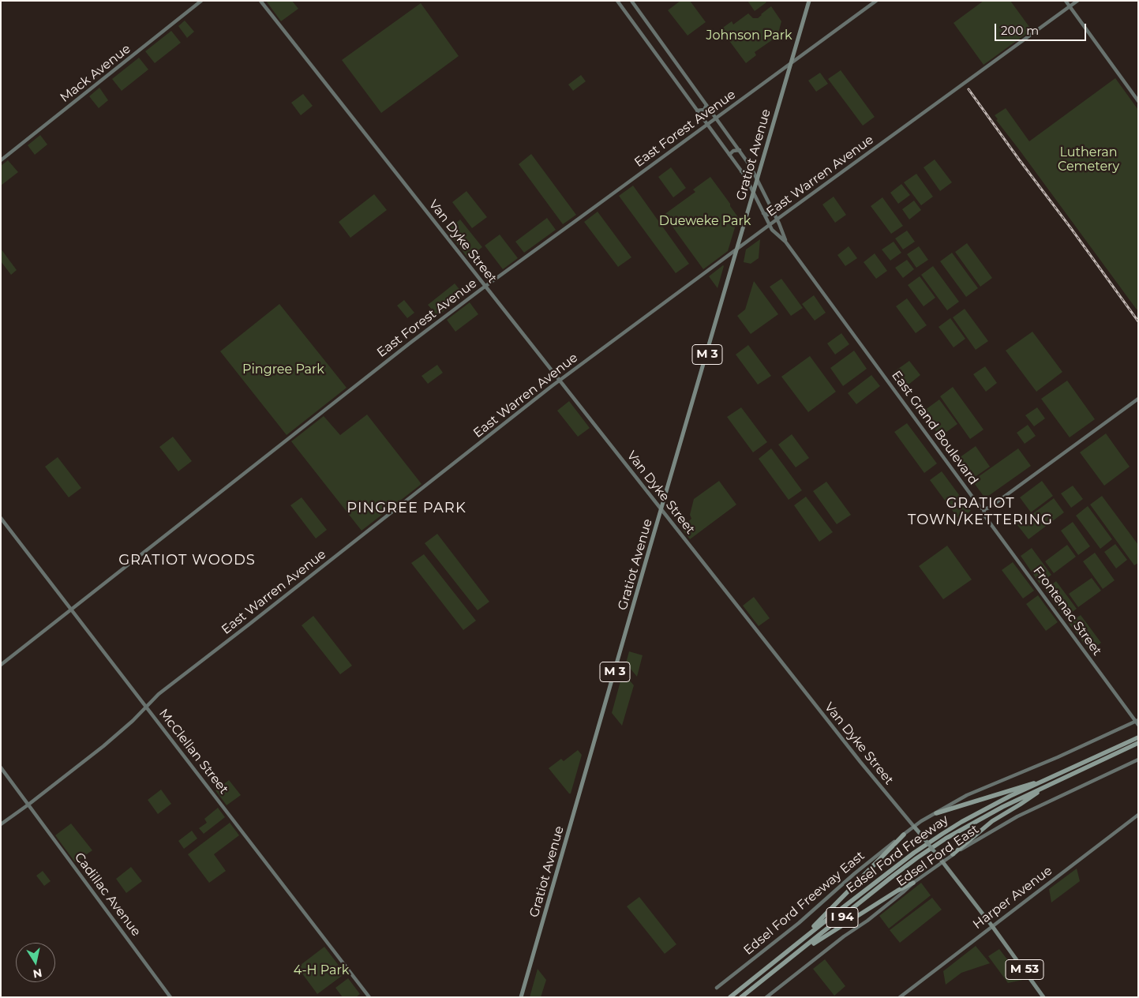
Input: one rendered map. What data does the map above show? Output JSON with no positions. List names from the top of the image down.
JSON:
{
  "streets": {
    "highway": ["Edsel Ford Freeway", "I 94"],
    "main road": [
      "Mack Avenue",
      "East Forest Avenue",
      "Gratiot Avenue",
      "East Warren Avenue",
      "Van Dyke Street",
      "M 3",
      "East Grand Boulevard",
      "Frontenac Street",
      "McClellan Street",
      "Edsel Ford East",
      "Cadillac Avenue",
      "Harper Avenue",
      "Edsel Ford Freeway East",
      "M 53"
    ]
  },
  "crossings": [
    ["East Forest Avenue", "Gratiot Avenue"],
    ["East Forest Avenue", "Van Dyke Street"],
    ["East Forest Avenue", "East Grand Boulevard"],
    ["East Forest Avenue", "McClellan Street"],
    ["Gratiot Avenue", "East Warren Avenue"],
    ["Gratiot Avenue", "Van Dyke Street"],
    ["Gratiot Avenue", "East Grand Boulevard"],
    ["East Warren Avenue", "Van Dyke Street"],
    ["East Warren Avenue", "East Grand Boulevard"],
    ["East Warren Avenue", "McClellan Street"],
    ["East Warren Avenue", "Cadillac Avenue"],
    ["Van Dyke Street", "Edsel Ford East"],
    ["Van Dyke Street", "Harper Avenue"],
    ["Van Dyke Street", "Edsel Ford Freeway East"],
    ["East Grand Boulevard", "Frontenac Street"]
  ],
  "districts": ["GRATIOT TOWN/KETTERING", "PINGREE PARK", "GRATIOT WOODS"],
  "parks": [
    "Johnson Park",
    "Lutheran Cemetery",
    "Dueweke Park",
    "Pingree Park",
    "4-H Park"
  ],
  "scale_bar": "200 m",
  "north": "bottom"
}
